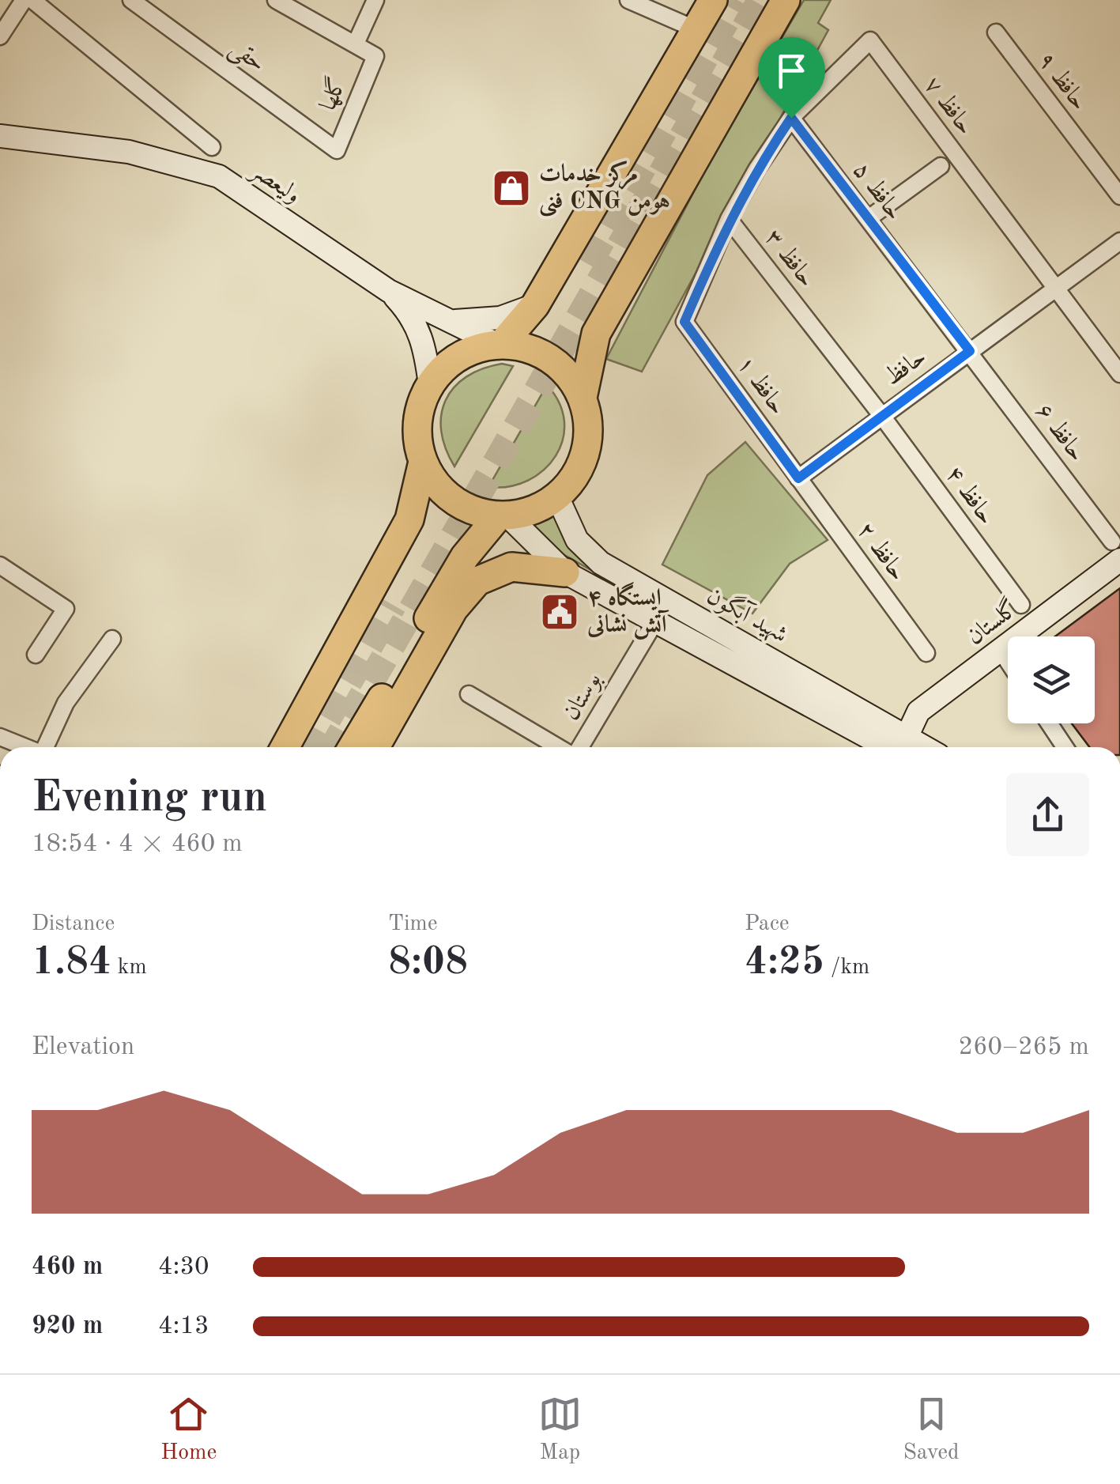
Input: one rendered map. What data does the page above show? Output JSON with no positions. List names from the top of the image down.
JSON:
{
  "streets": {
    "main road": ["ولیعصر", "شهید آبگون", "گلستان"],
    "street": [
      "حقی",
      "حافظ ۹",
      "گلها",
      "حافظ ۷",
      "حافظ ۵",
      "حافظ ۳",
      "حافظ",
      "حافظ ۱",
      "حافظ ۶",
      "حافظ ۴",
      "حافظ ۲",
      "بوستان"
    ]
  },
  "crossings": [
    ["حقی", "گلها"],
    ["حافظ ۷", "حافظ ۵"],
    ["حافظ ۷", "حافظ"],
    ["ولیعصر", "شهید آبگون"],
    ["حافظ ۵", "حافظ"],
    ["حافظ ۵", "حافظ ۶"],
    ["حافظ ۳", "حافظ"],
    ["حافظ ۳", "حافظ ۱"],
    ["حافظ ۳", "حافظ ۴"],
    ["حافظ", "حافظ ۱"],
    ["حافظ", "حافظ ۶"],
    ["حافظ", "حافظ ۴"],
    ["حافظ", "حافظ ۲"],
    ["حافظ ۱", "حافظ ۲"],
    ["حافظ ۶", "گلستان"],
    ["شهید آبگون", "بوستان"]
  ],
  "places": {
    "shop": ["مرکز خدمات فنی CNG هومن"],
    "public building": ["ایستگاه ۴ آتش نشانی"]
  },
  "page": {
    "heading": ["Evening run", "18:54 · 4 × 460 m"],
    "stats": [
      ["Distance", "1.84 km"],
      ["Time", "8:08"],
      ["Pace", "4:25 /km"]
    ],
    "chart": ["Elevation", "260–265 m"],
    "list": [
      {
        "name": "460 m",
        "note": "4:30"
      },
      {
        "name": "920 m",
        "note": "4:13"
      }
    ],
    "tabs": ["Home", "Map", "Saved"]
  }
}
